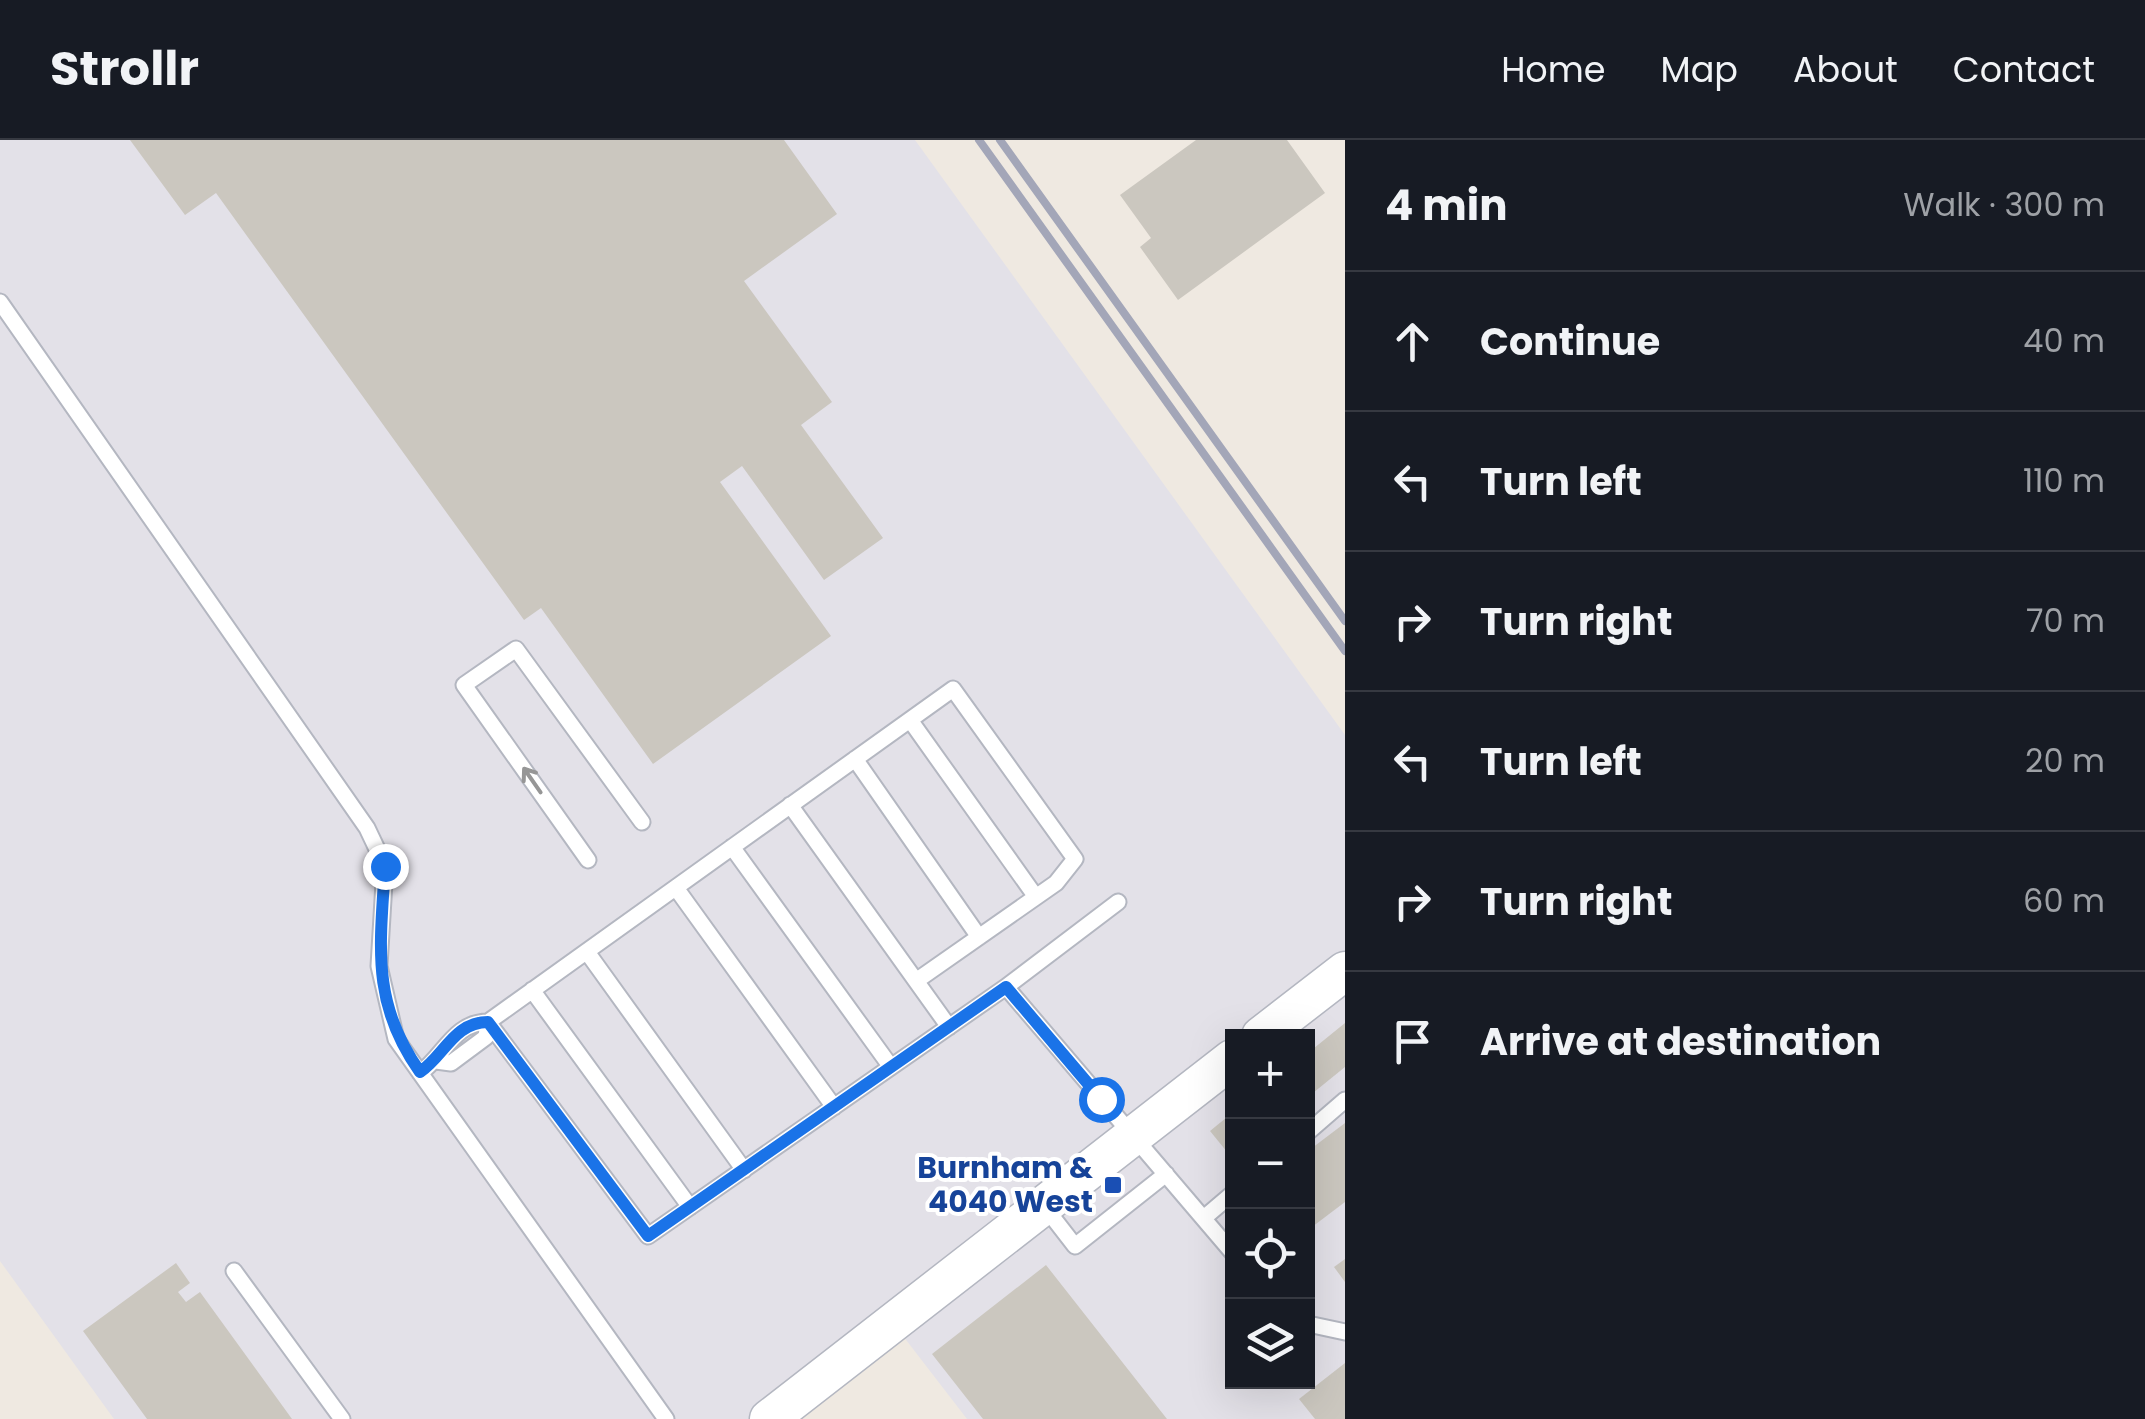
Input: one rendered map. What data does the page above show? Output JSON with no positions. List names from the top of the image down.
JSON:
{
  "places": {
    "transit": ["Burnham & 4040 West"]
  },
  "page": {
    "header": "Strollr",
    "nav": [
      "Home",
      "Map",
      "About",
      "Contact"
    ],
    "heading": ["4 min", "Walk · 300 m"],
    "list": [
      ["Continue", "40 m"],
      ["Turn left", "110 m"],
      ["Turn right", "70 m"],
      ["Turn left", "20 m"],
      ["Turn right", "60 m"],
      "Arrive at destination"
    ],
    "map_buttons": ["+", "−"]
  }
}
